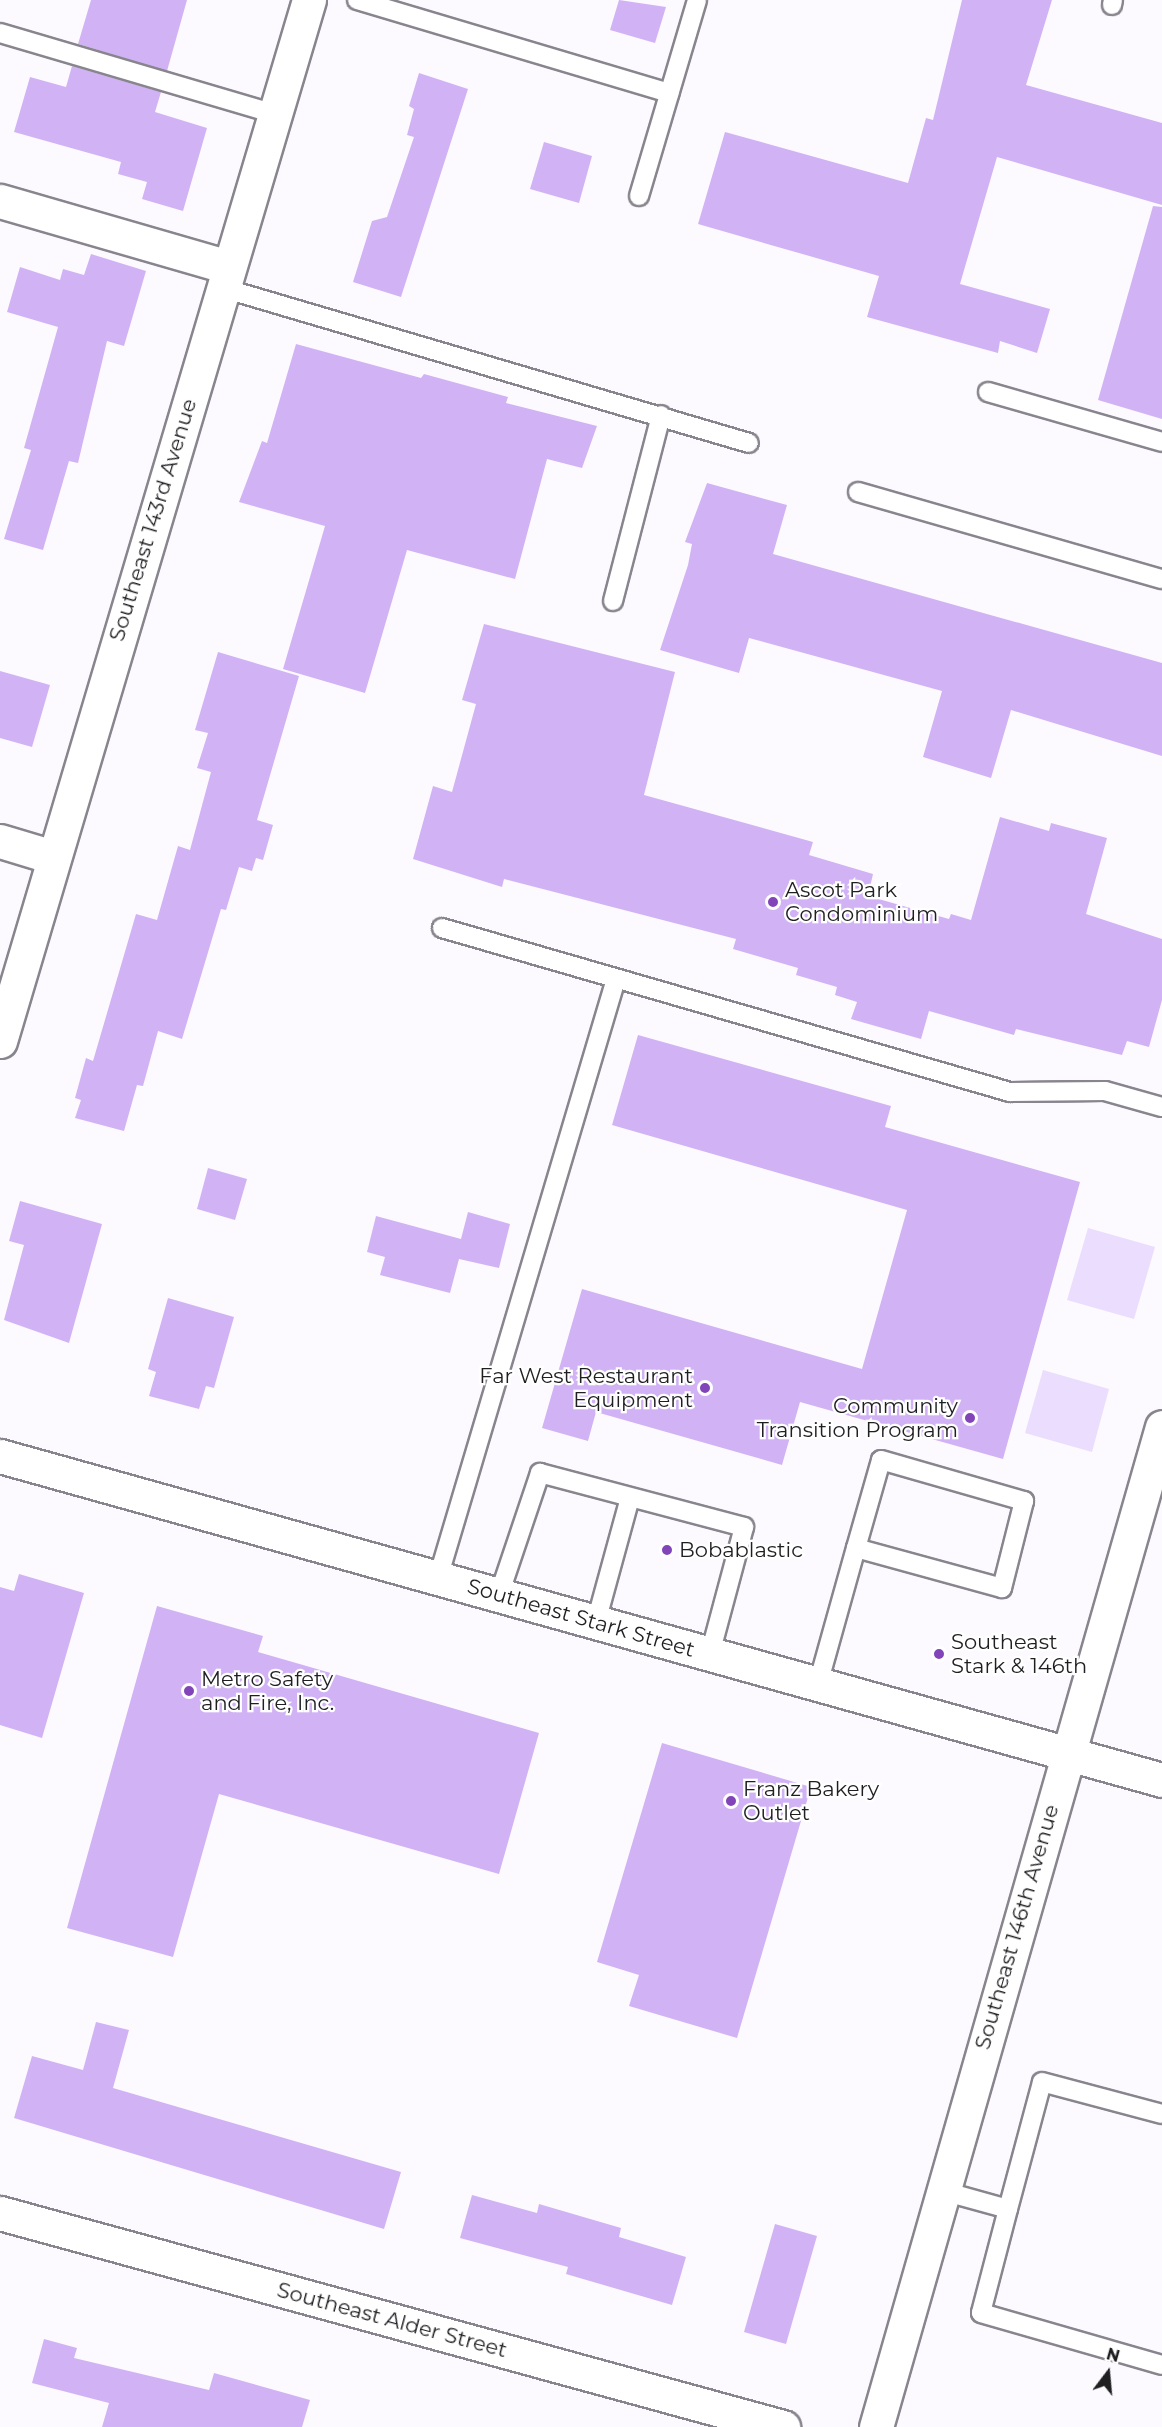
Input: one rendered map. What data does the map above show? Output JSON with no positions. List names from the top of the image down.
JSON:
{
  "streets": {
    "street": [
      "Southeast 143rd Avenue",
      "Southeast Stark Street",
      "Southeast 146th Avenue",
      "Southeast Alder Street"
    ]
  },
  "crossings": [
    ["Southeast Stark Street", "Southeast 146th Avenue"]
  ],
  "places": [
    "Ascot Park Condominium",
    "Far West Restaurant Equipment",
    "Community Transition Program",
    "Bobablastic",
    "Southeast Stark & 146th",
    "Metro Safety and Fire, Inc.",
    "Franz Bakery Outlet"
  ],
  "north": "top"
}
